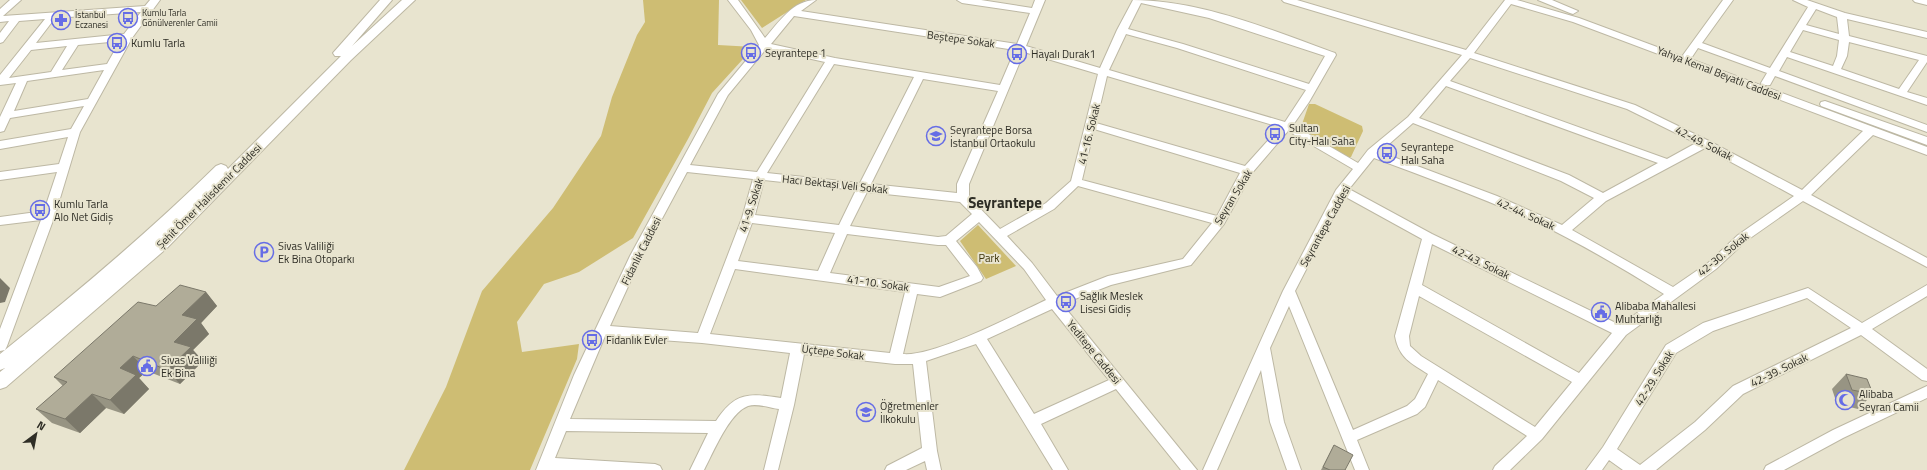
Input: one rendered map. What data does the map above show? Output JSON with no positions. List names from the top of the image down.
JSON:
{
  "streets": {
    "main road": ["Şehit Ömer Halisdemir Caddesi"],
    "street": [
      "Beştepe Sokak",
      "Yahya Kemal Beyatlı Caddesi",
      "41-16. Sokak",
      "42-49. Sokak",
      "Hacı Bektaşi Veli Sokak",
      "Seyran Sokak",
      "41-9. Sokak",
      "42-44. Sokak",
      "Seyrantepe Caddesi",
      "Fidanlık Caddesi",
      "42-30. Sokak",
      "42-43. Sokak",
      "41-10. Sokak",
      "Üçtepe Sokak",
      "Yeditepe Caddesi",
      "42-39. Sokak",
      "42-29. Sokak"
    ]
  },
  "crossings": [
    ["Beştepe Sokak", "41-16. Sokak"],
    ["Beştepe Sokak", "Seyran Sokak"],
    ["Beştepe Sokak", "Seyrantepe Caddesi"],
    ["Beştepe Sokak", "Fidanlık Caddesi"],
    ["Yahya Kemal Beyatlı Caddesi", "Seyrantepe Caddesi"],
    ["Yahya Kemal Beyatlı Caddesi", "42-30. Sokak"],
    ["41-16. Sokak", "Seyran Sokak"],
    ["41-16. Sokak", "Yeditepe Caddesi"],
    ["42-49. Sokak", "Seyrantepe Caddesi"],
    ["42-49. Sokak", "42-30. Sokak"],
    ["Hacı Bektaşi Veli Sokak", "41-9. Sokak"],
    ["Hacı Bektaşi Veli Sokak", "Fidanlık Caddesi"],
    ["Hacı Bektaşi Veli Sokak", "Yeditepe Caddesi"],
    ["Seyran Sokak", "Üçtepe Sokak"],
    ["Seyran Sokak", "Yeditepe Caddesi"],
    ["41-9. Sokak", "41-10. Sokak"],
    ["41-9. Sokak", "Üçtepe Sokak"],
    ["42-44. Sokak", "Seyrantepe Caddesi"],
    ["42-44. Sokak", "42-30. Sokak"],
    ["Seyrantepe Caddesi", "42-43. Sokak"],
    ["Fidanlık Caddesi", "Üçtepe Sokak"],
    ["42-30. Sokak", "42-43. Sokak"],
    ["Üçtepe Sokak", "Yeditepe Caddesi"],
    ["42-39. Sokak", "42-29. Sokak"]
  ],
  "districts": ["Seyrantepe"],
  "parks": ["Park"],
  "places": {
    "bus stop": [
      "Kumlu Tarla Gönülverenler Camii",
      "Kumlu Tarla",
      "Seyrantepe 1",
      "Hayalı Durak1",
      "Sultan City-Halı Saha",
      "Seyrantepe Halı Saha",
      "Kumlu Tarla Alo Net Gidiş",
      "Sağlık Meslek Lisesi Gidiş",
      "Fidanlık Evler"
    ],
    "pharmacy": ["İstanbul Eczanesi"],
    "school or university": ["Seyrantepe Borsa İstanbul Ortaokulu", "Öğretmenler İlkokulu"],
    "parking": ["Sivas Valiliği Ek Bina Otoparkı"],
    "public building": ["Alibaba Mahallesi Muhtarlığı", "Sivas Valiliği Ek Bina"],
    "mosque": ["Alibaba Seyran Camii"]
  },
  "north": "top right"
}
